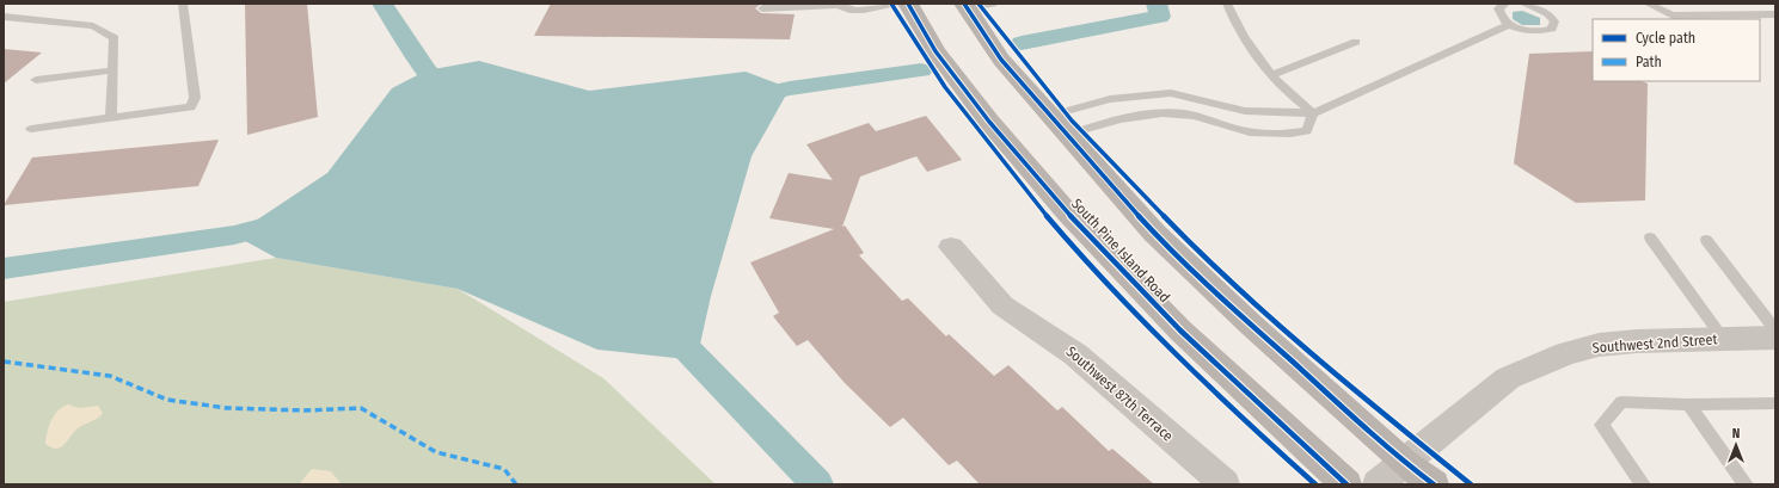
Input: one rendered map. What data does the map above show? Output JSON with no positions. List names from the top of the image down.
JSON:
{
  "streets": {
    "main road": ["South Pine Island Road"],
    "street": ["Southwest 2nd Street", "Southwest 87th Terrace"]
  },
  "legend": ["Cycle path", "Path"],
  "north": "top"
}
